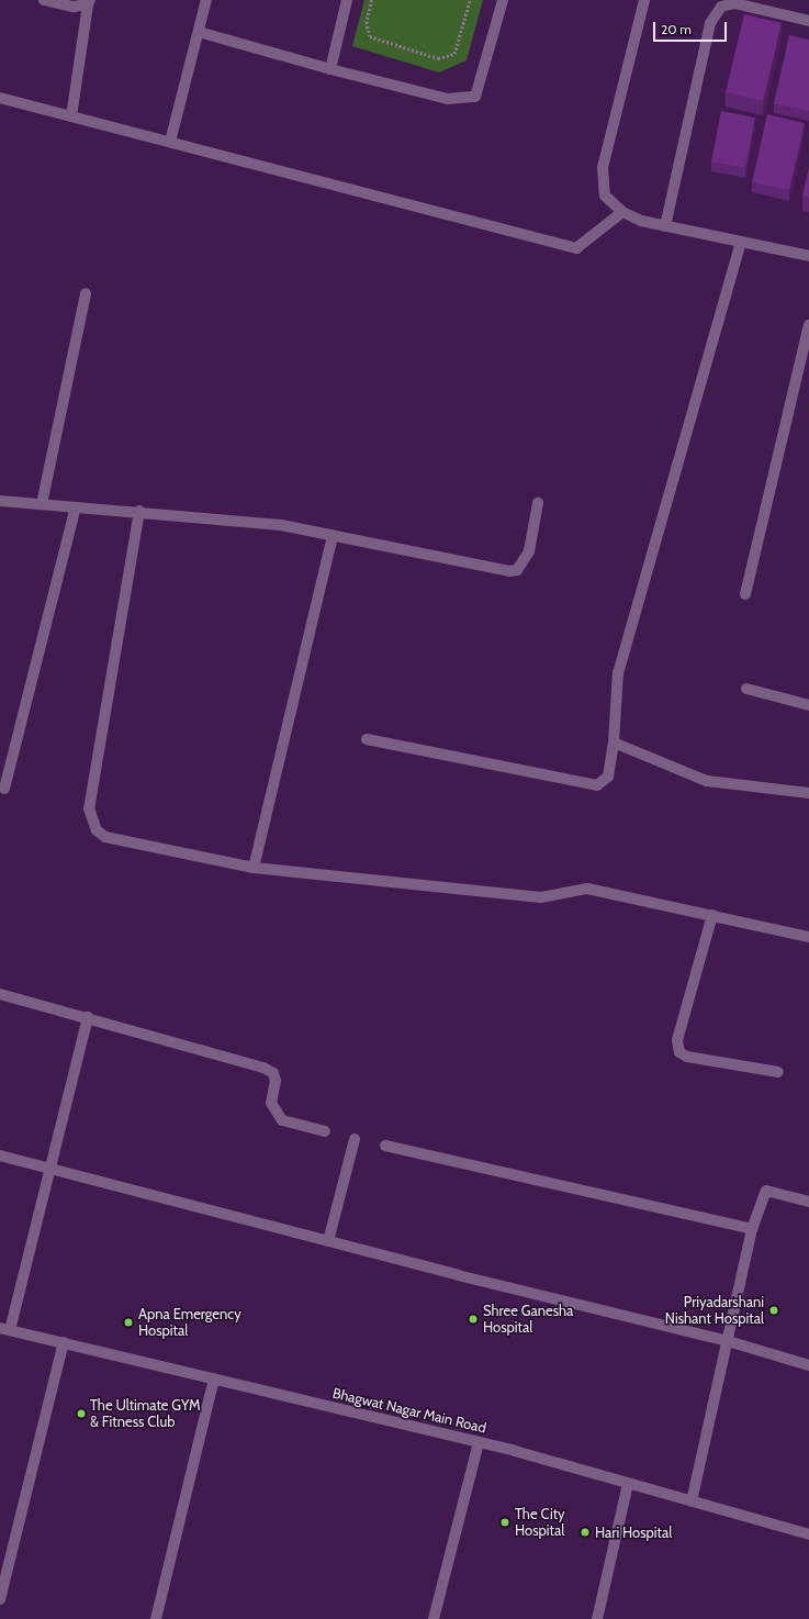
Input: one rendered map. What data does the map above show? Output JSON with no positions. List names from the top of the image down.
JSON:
{
  "streets": {
    "street": ["Bhagwat Nagar Main Road"]
  },
  "places": [
    "Priyadarshani Nishant Hospital",
    "Shree Ganesha Hospital",
    "Apna Emergency Hospital",
    "The Ultimate GYM & Fitness Club",
    "The City Hospital",
    "Hari Hospital"
  ],
  "scale_bar": "20 m"
}
